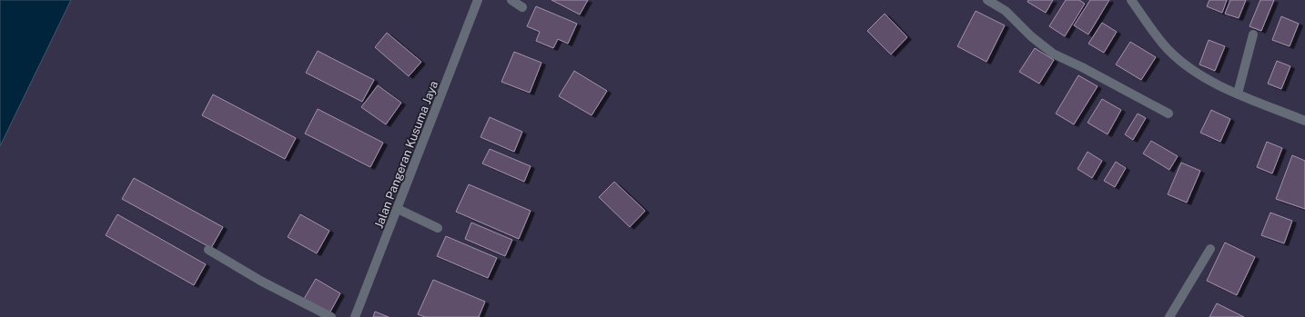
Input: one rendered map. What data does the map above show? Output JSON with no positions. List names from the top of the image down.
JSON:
{
  "streets": {
    "street": ["Jalan Pangeran Kusuma Jaya"]
  }
}
